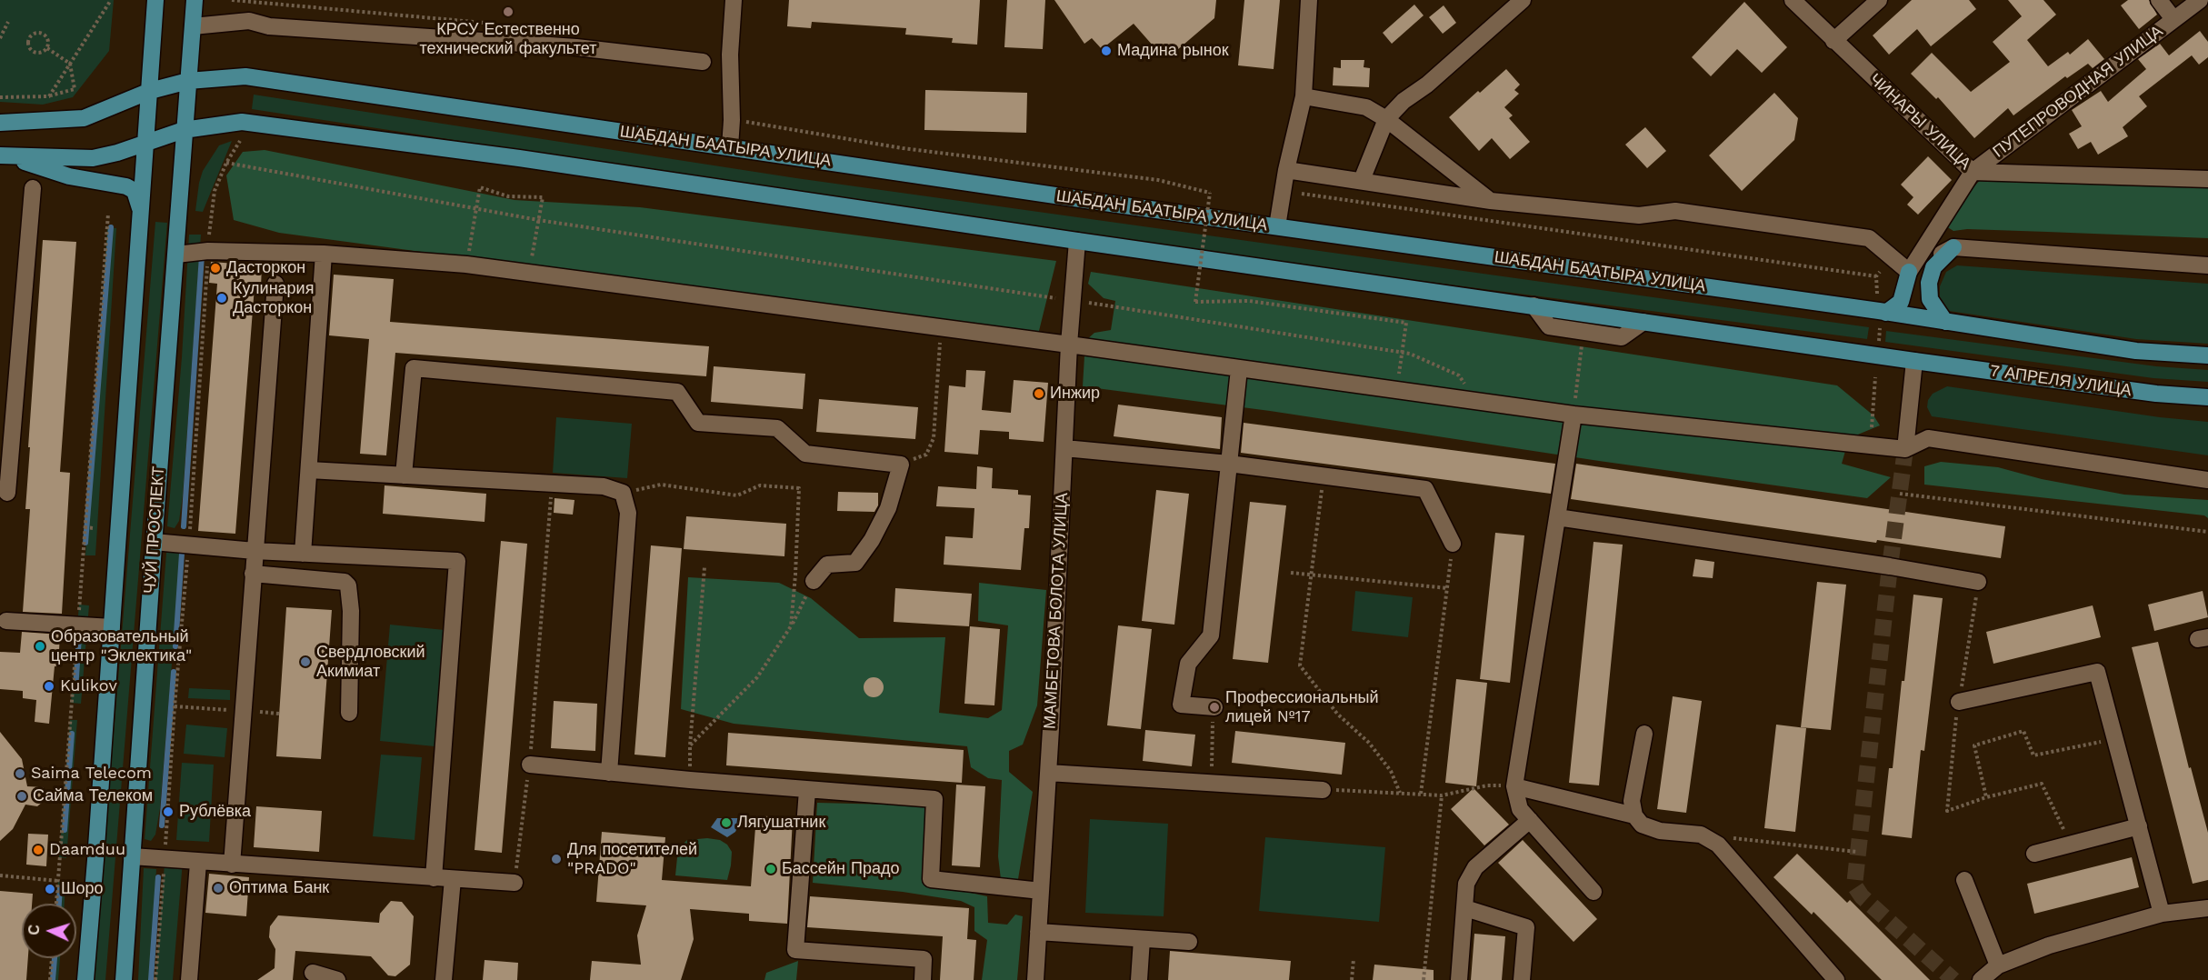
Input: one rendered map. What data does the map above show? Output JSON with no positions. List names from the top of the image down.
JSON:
{
  "streets": {
    "main road": ["ШАБДАН БААТЫРА УЛИЦА", "7 АПРЕЛЯ УЛИЦА", "ЧУЙ ПРОСПЕКТ"],
    "street": ["ПУТЕПРОВОДНАЯ УЛИЦА", "ЧИНАРЫ УЛИЦА", "МАМБЕТОВА БОЛОТА УЛИЦА"]
  },
  "crossings": [
    ["ПУТЕПРОВОДНАЯ УЛИЦА", "ЧИНАРЫ УЛИЦА"],
    ["ШАБДАН БААТЫРА УЛИЦА", "ЧУЙ ПРОСПЕКТ"]
  ],
  "places": [
    "КРСУ Естественно технический факультет",
    "Мадина рынок",
    "Дасторкон",
    "Кулинария Дасторкон",
    "Инжир",
    "Образовательный центр \"Эклектика\"",
    "Свердловский Акимиат",
    "Kulikov",
    "Профессиональный лицей №17",
    "Saima Telecom",
    "Сайма Телеком",
    "Рублёвка",
    "Лягушатник",
    "Daamduu",
    "Для посетителей \"PRADO\"",
    "Бассейн Прадо",
    "Оптима Банк",
    "Шоро"
  ],
  "north": "left"
}
